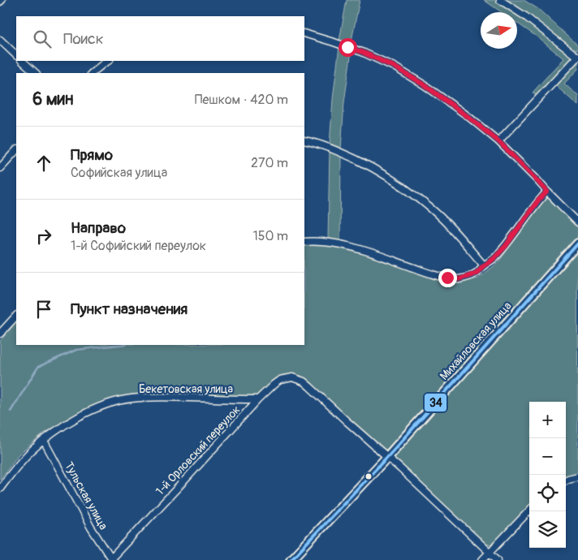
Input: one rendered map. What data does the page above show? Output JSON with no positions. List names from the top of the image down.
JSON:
{
  "streets": {
    "street": [
      "Михайловская улица",
      "Бекетовская улица",
      "1-й Орловский переулок",
      "Тульская улица"
    ]
  },
  "crossings": [
    ["Михайловская улица", "1-й Орловский переулок"],
    ["Бекетовская улица", "1-й Орловский переулок"],
    ["Бекетовская улица", "Тульская улица"],
    ["1-й Орловский переулок", "Тульская улица"]
  ],
  "lines": ["transit line 34"],
  "north": "right",
  "page": {
    "search": "Поиск",
    "heading": ["6 мин", "Пешком · 420 m"],
    "list": [
      ["Прямо", "Софийская улица", "270 m"],
      ["Направо", "1-й Софийский переулок", "150 m"],
      "Пункт назначения"
    ],
    "map_buttons": ["+", "−"]
  }
}
